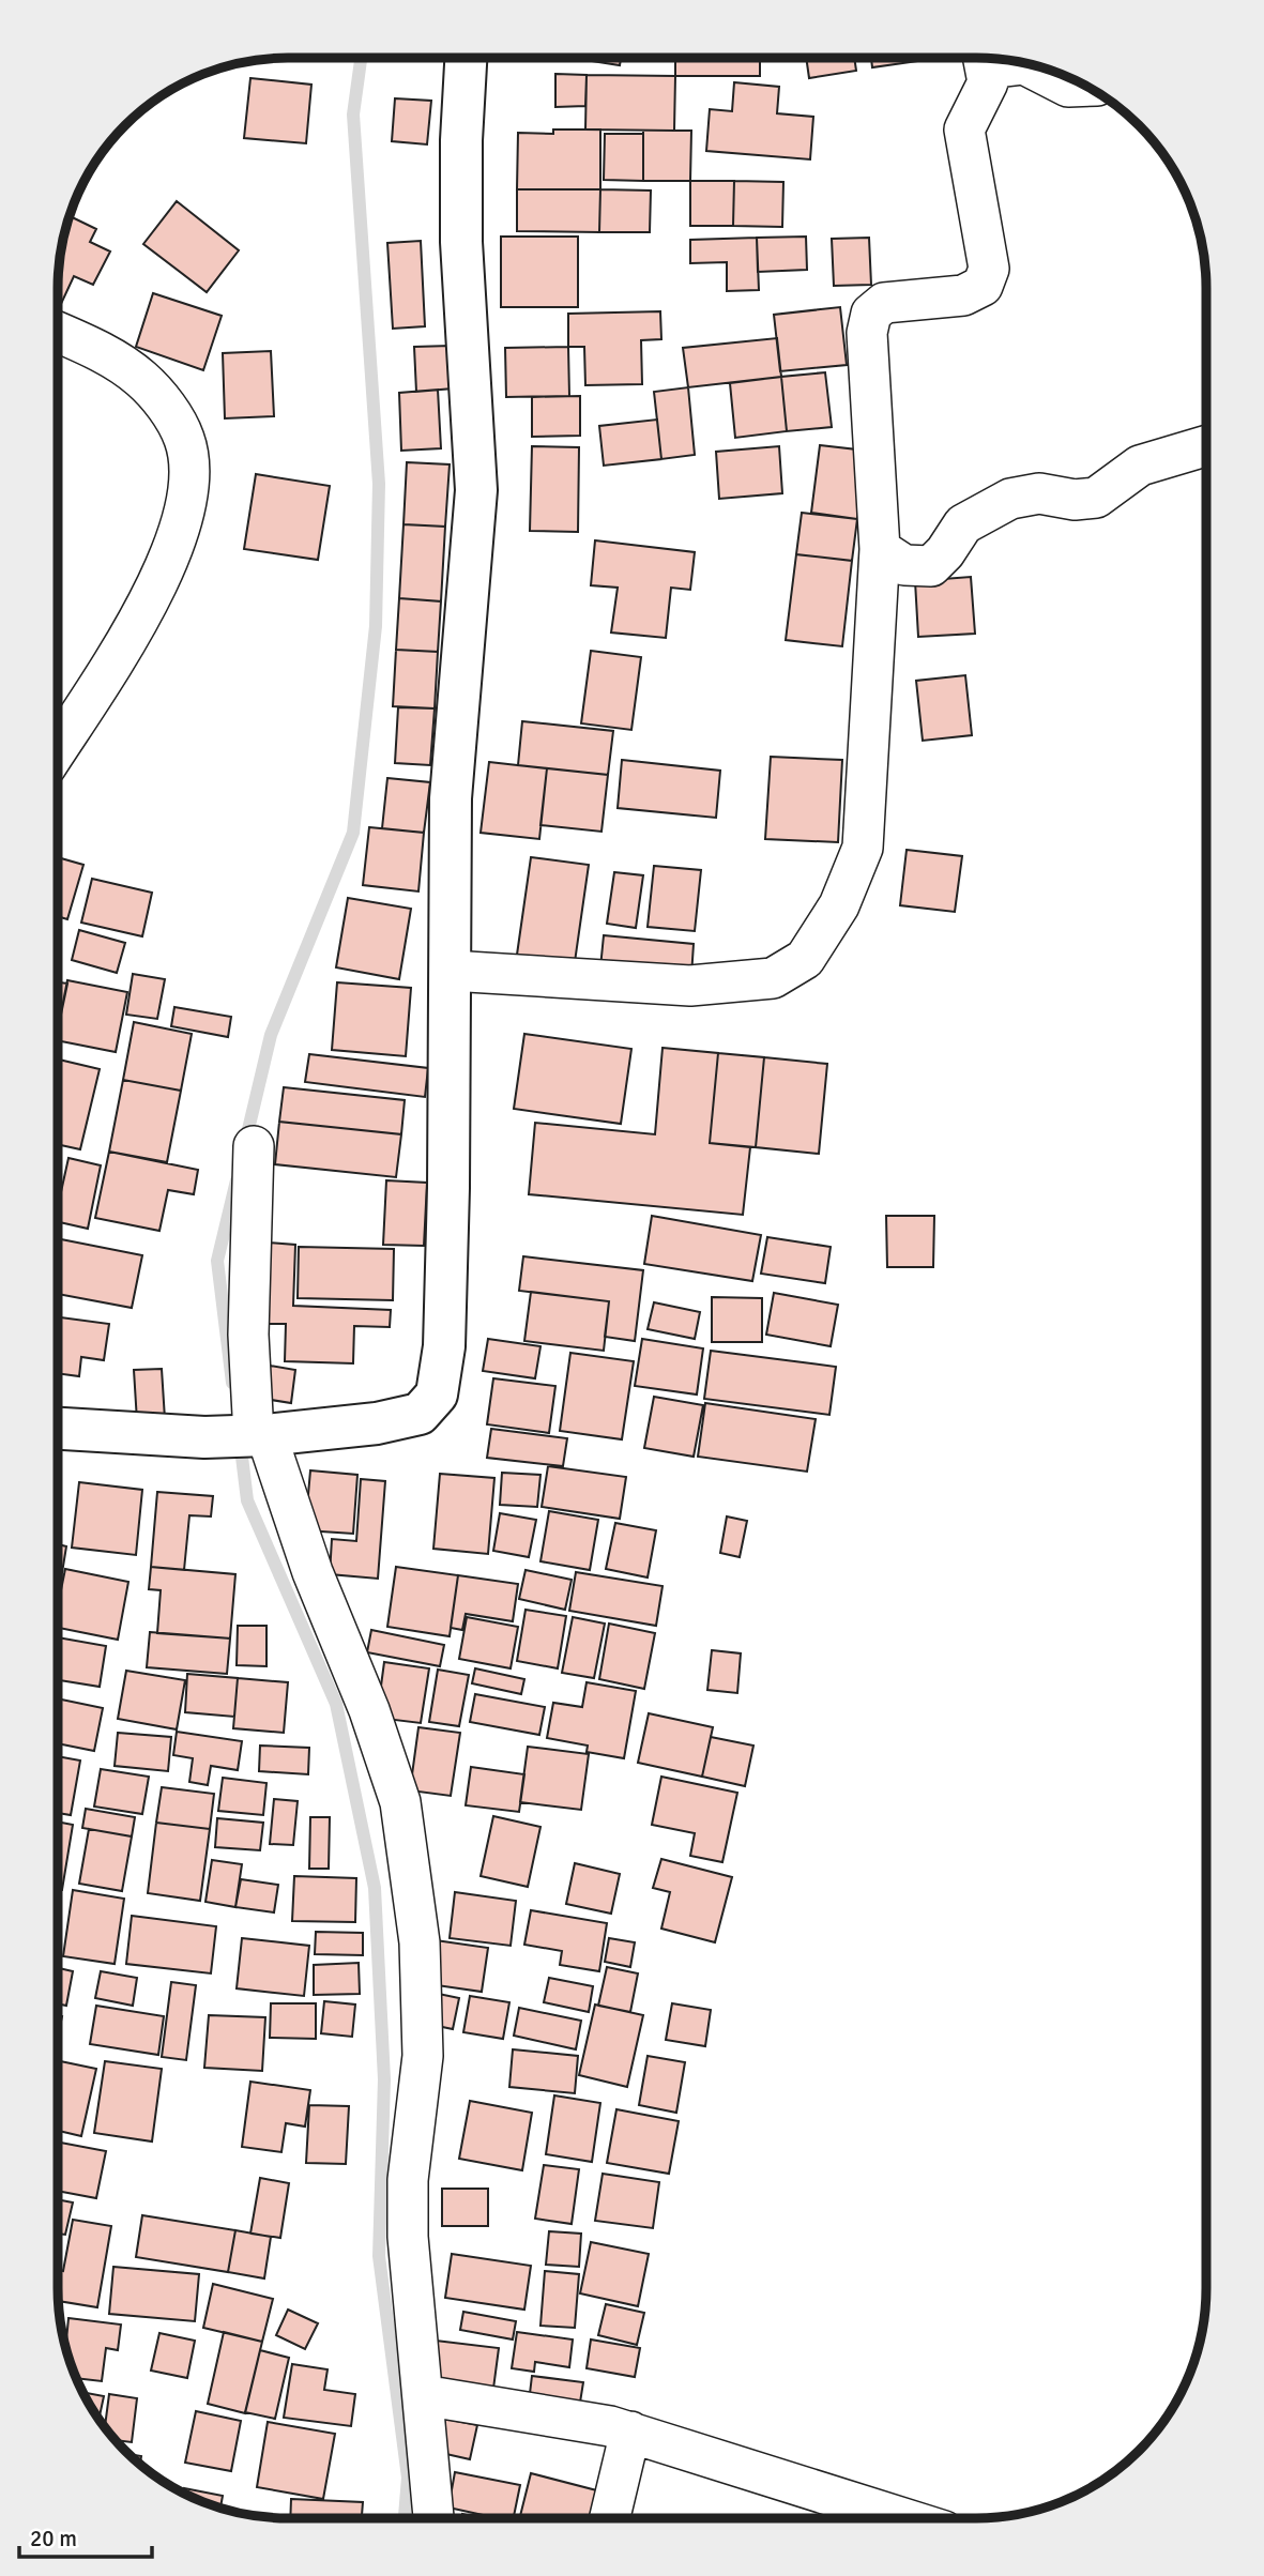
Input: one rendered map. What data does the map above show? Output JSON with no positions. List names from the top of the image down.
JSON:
{
  "scale_bar": "20 m"
}
